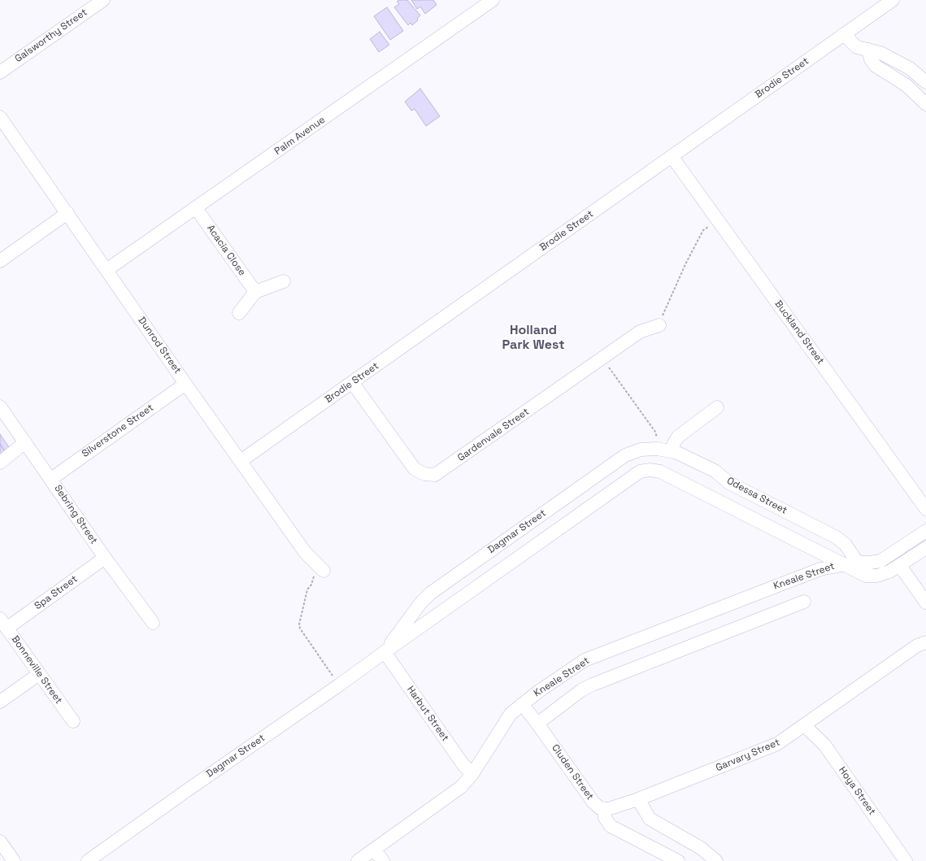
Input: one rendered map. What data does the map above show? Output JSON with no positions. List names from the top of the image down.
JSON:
{
  "streets": {
    "street": [
      "Galsworthy Street",
      "Brodie Street",
      "Palm Avenue",
      "Acacia Close",
      "Buckland Street",
      "Dunrod Street",
      "Silverstone Street",
      "Gardenvale Street",
      "Odessa Street",
      "Sebring Street",
      "Dagmar Street",
      "Kneale Street",
      "Spa Street",
      "Bonneville Street",
      "Harbut Street",
      "Garvary Street",
      "Cluden Street",
      "Hoya Street"
    ]
  },
  "crossings": [
    ["Brodie Street", "Buckland Street"],
    ["Brodie Street", "Dunrod Street"],
    ["Brodie Street", "Gardenvale Street"],
    ["Palm Avenue", "Acacia Close"],
    ["Palm Avenue", "Dunrod Street"],
    ["Dunrod Street", "Silverstone Street"],
    ["Silverstone Street", "Sebring Street"],
    ["Odessa Street", "Dagmar Street"],
    ["Odessa Street", "Kneale Street"],
    ["Sebring Street", "Spa Street"],
    ["Dagmar Street", "Harbut Street"],
    ["Kneale Street", "Harbut Street"],
    ["Kneale Street", "Cluden Street"],
    ["Spa Street", "Bonneville Street"],
    ["Garvary Street", "Cluden Street"],
    ["Garvary Street", "Hoya Street"]
  ],
  "districts": ["Holland Park West"]
}
